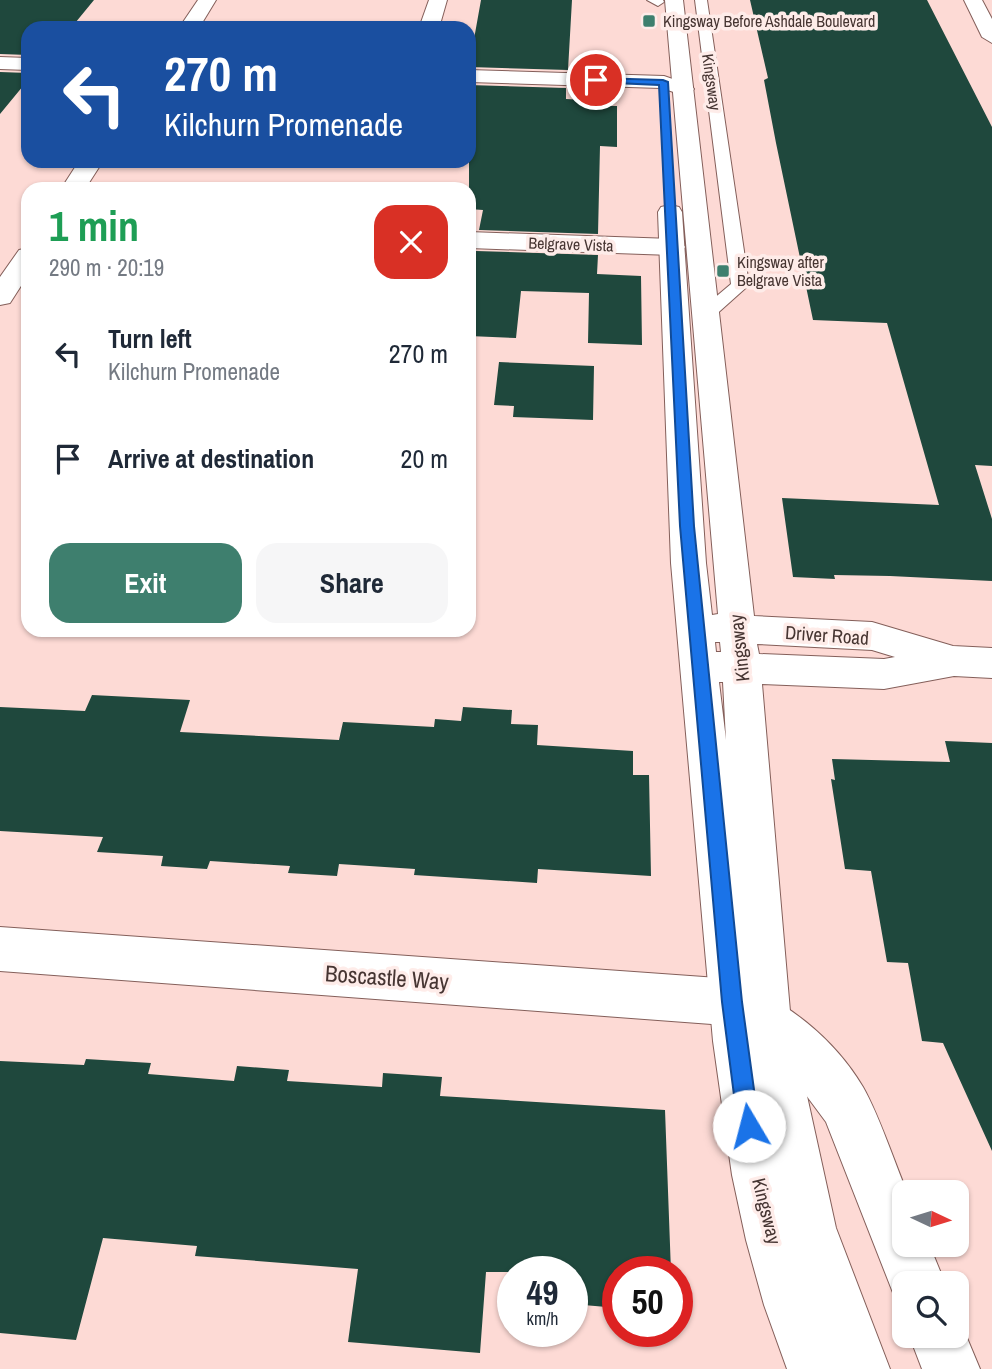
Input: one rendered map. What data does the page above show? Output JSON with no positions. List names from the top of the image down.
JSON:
{
  "streets": {
    "main road": [
      "Kingsway",
      "Belgrave Vista",
      "Driver Road",
      "Boscastle Way"
    ]
  },
  "crossings": [
    ["Kingsway", "Belgrave Vista"],
    ["Kingsway", "Driver Road"],
    ["Kingsway", "Boscastle Way"]
  ],
  "places": {
    "transit": ["Kingsway Before Ashdale Boulevard", "Kingsway after Belgrave Vista"]
  },
  "north": "right",
  "page": {
    "turn": ["270 m", "Kilchurn Promenade"],
    "heading": ["1 min", "290 m · 20:19"],
    "list": [
      {
        "name": "Turn left",
        "note": "Kilchurn Promenade",
        "value": "270 m"
      },
      {
        "name": "Arrive at destination",
        "value": "20 m"
      }
    ],
    "buttons": ["Exit", "Share"],
    "speed": "49 km/h",
    "limit": "50"
  }
}
